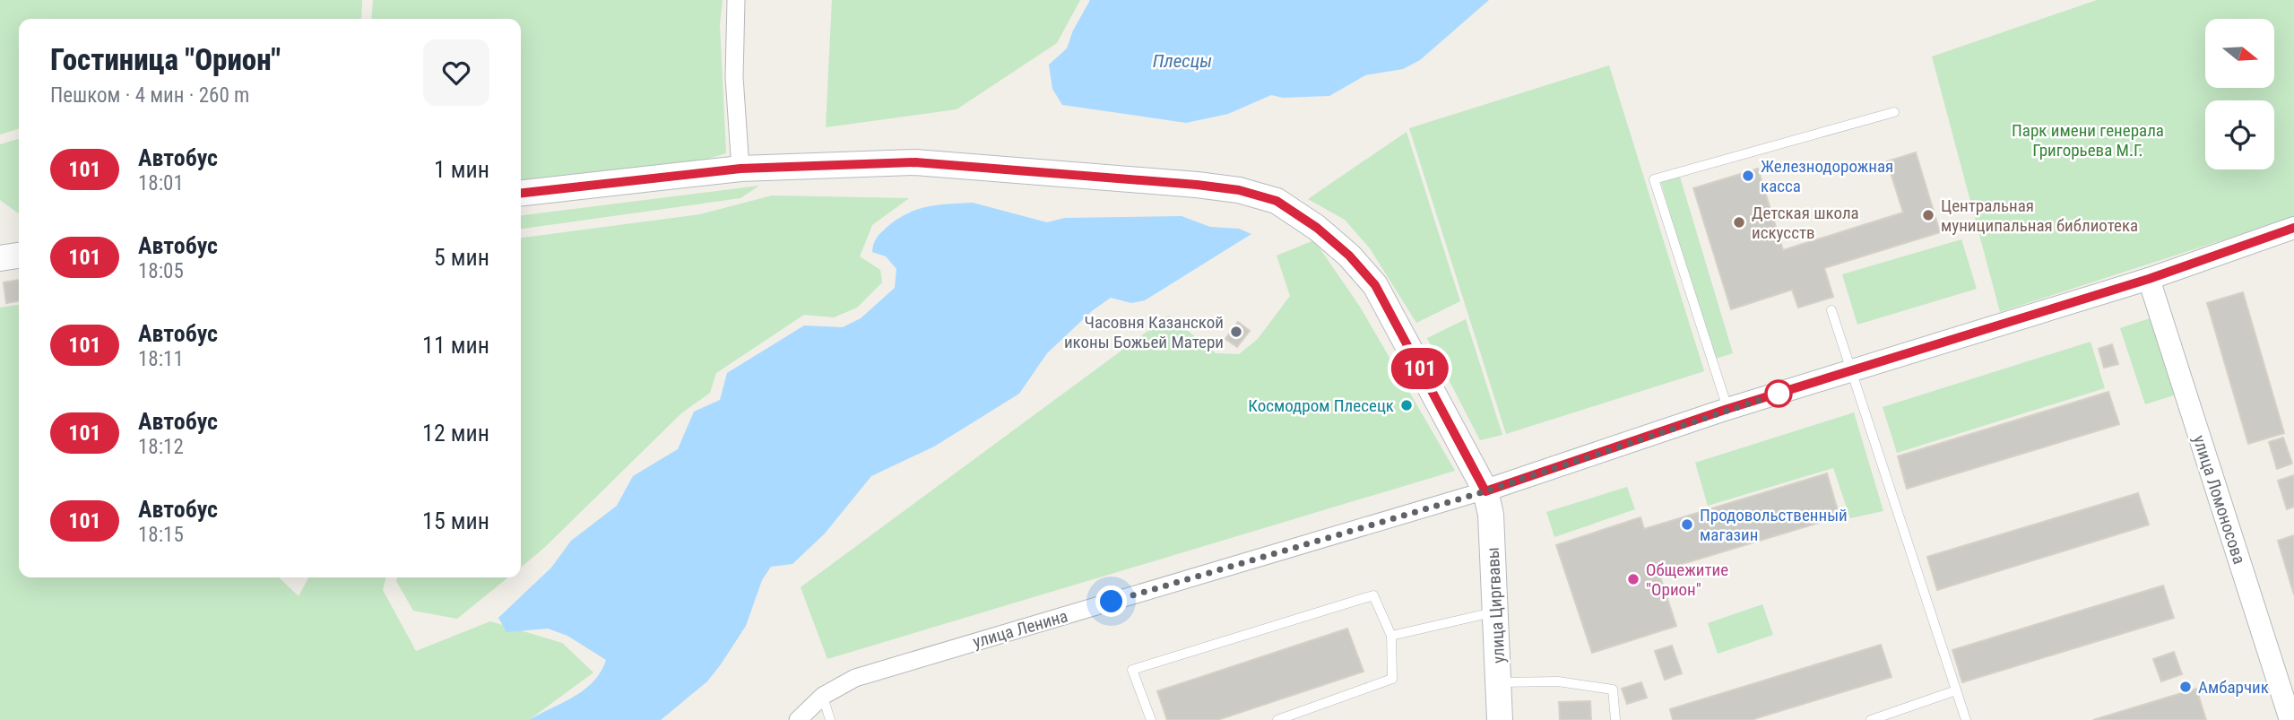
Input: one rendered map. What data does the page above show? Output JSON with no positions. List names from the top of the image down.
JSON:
{
  "streets": {
    "main road": ["улица Циргвавы"],
    "street": ["улица Ломоносова", "улица Ленина"]
  },
  "crossings": [
    ["улица Ломоносова", "улица Ленина"],
    ["улица Циргвавы", "улица Ленина"]
  ],
  "water": ["Плесцы"],
  "parks": ["Парк имени генерала Григорьева М.Г."],
  "places": [
    "Железнодорожная касса",
    "Центральная муниципальная библиотека",
    "Детская школа искусств",
    "Часовня Казанской иконы Божьей Матери",
    "Космодром Плесецк",
    "Продовольственный магазин",
    "Общежитие \"Орион\"",
    "Амбарчик"
  ],
  "lines": ["bus line 101"],
  "north": "right",
  "page": {
    "on_map": "101",
    "heading": ["Гостиница \"Орион\"", "Пешком · 4 мин · 260 m"],
    "list": [
      {
        "mark": "101",
        "name": "Автобус",
        "note": "18:01",
        "value": "1 мин"
      },
      {
        "mark": "101",
        "name": "Автобус",
        "note": "18:05",
        "value": "5 мин"
      },
      {
        "mark": "101",
        "name": "Автобус",
        "note": "18:11",
        "value": "11 мин"
      },
      {
        "mark": "101",
        "name": "Автобус",
        "note": "18:12",
        "value": "12 мин"
      },
      {
        "mark": "101",
        "name": "Автобус",
        "note": "18:15",
        "value": "15 мин"
      }
    ]
  }
}
